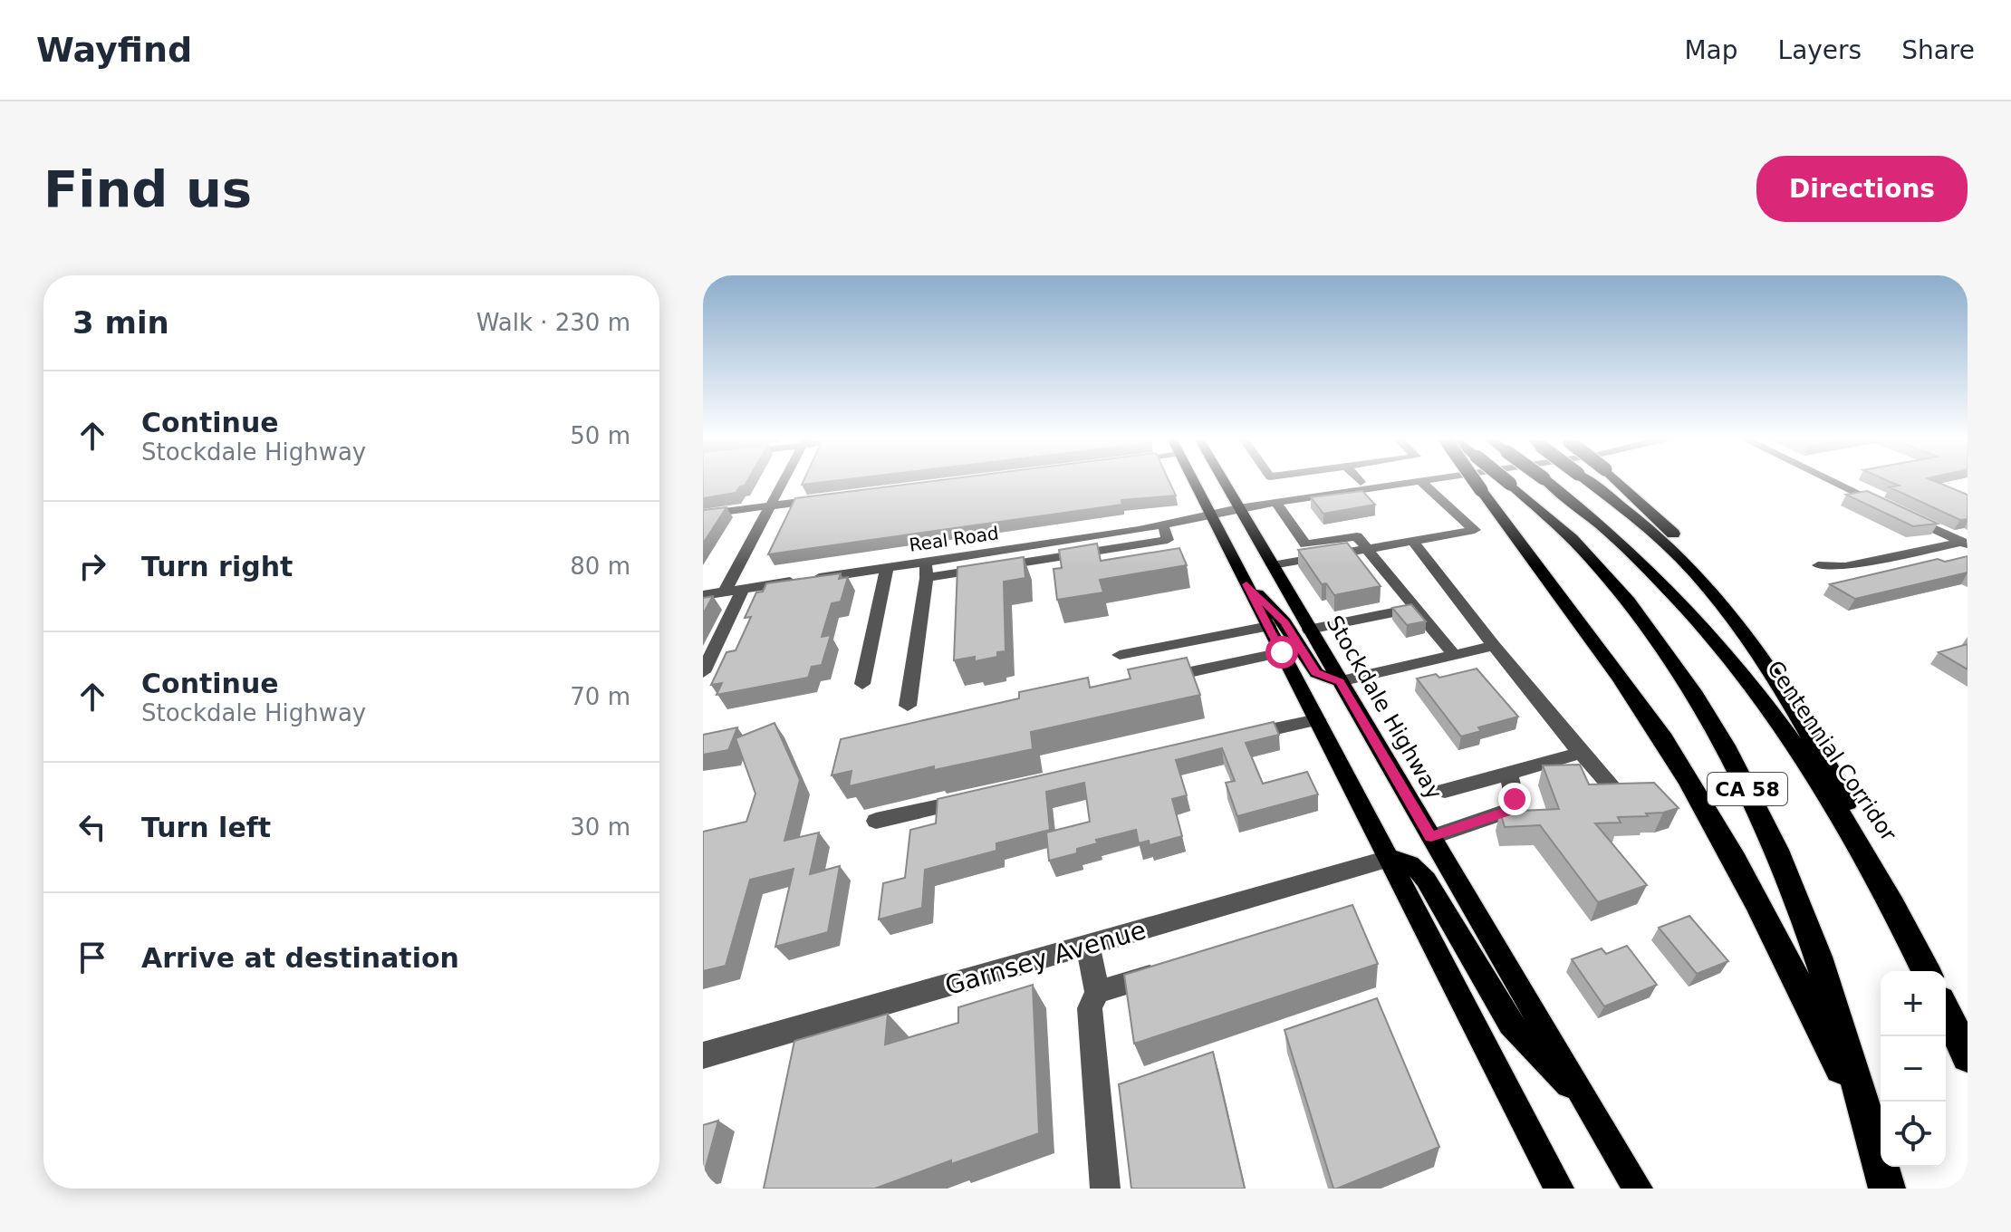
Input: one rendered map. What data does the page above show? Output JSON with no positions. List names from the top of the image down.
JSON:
{
  "streets": {
    "highway": ["Centennial Corridor", "CA 58"],
    "main road": ["Stockdale Highway"],
    "street": ["Real Road", "Garnsey Avenue"]
  },
  "crossings": [
    ["Real Road", "Stockdale Highway"]
  ],
  "page": {
    "header": "Wayfind",
    "nav": ["Map", "Layers", "Share"],
    "buttons": "Directions",
    "title": "Find us",
    "heading": ["3 min", "Walk · 230 m"],
    "list": [
      ["Continue", "Stockdale Highway", "50 m"],
      ["Turn right", "80 m"],
      ["Continue", "Stockdale Highway", "70 m"],
      ["Turn left", "30 m"],
      "Arrive at destination"
    ],
    "map_buttons": ["+", "−"]
  }
}
